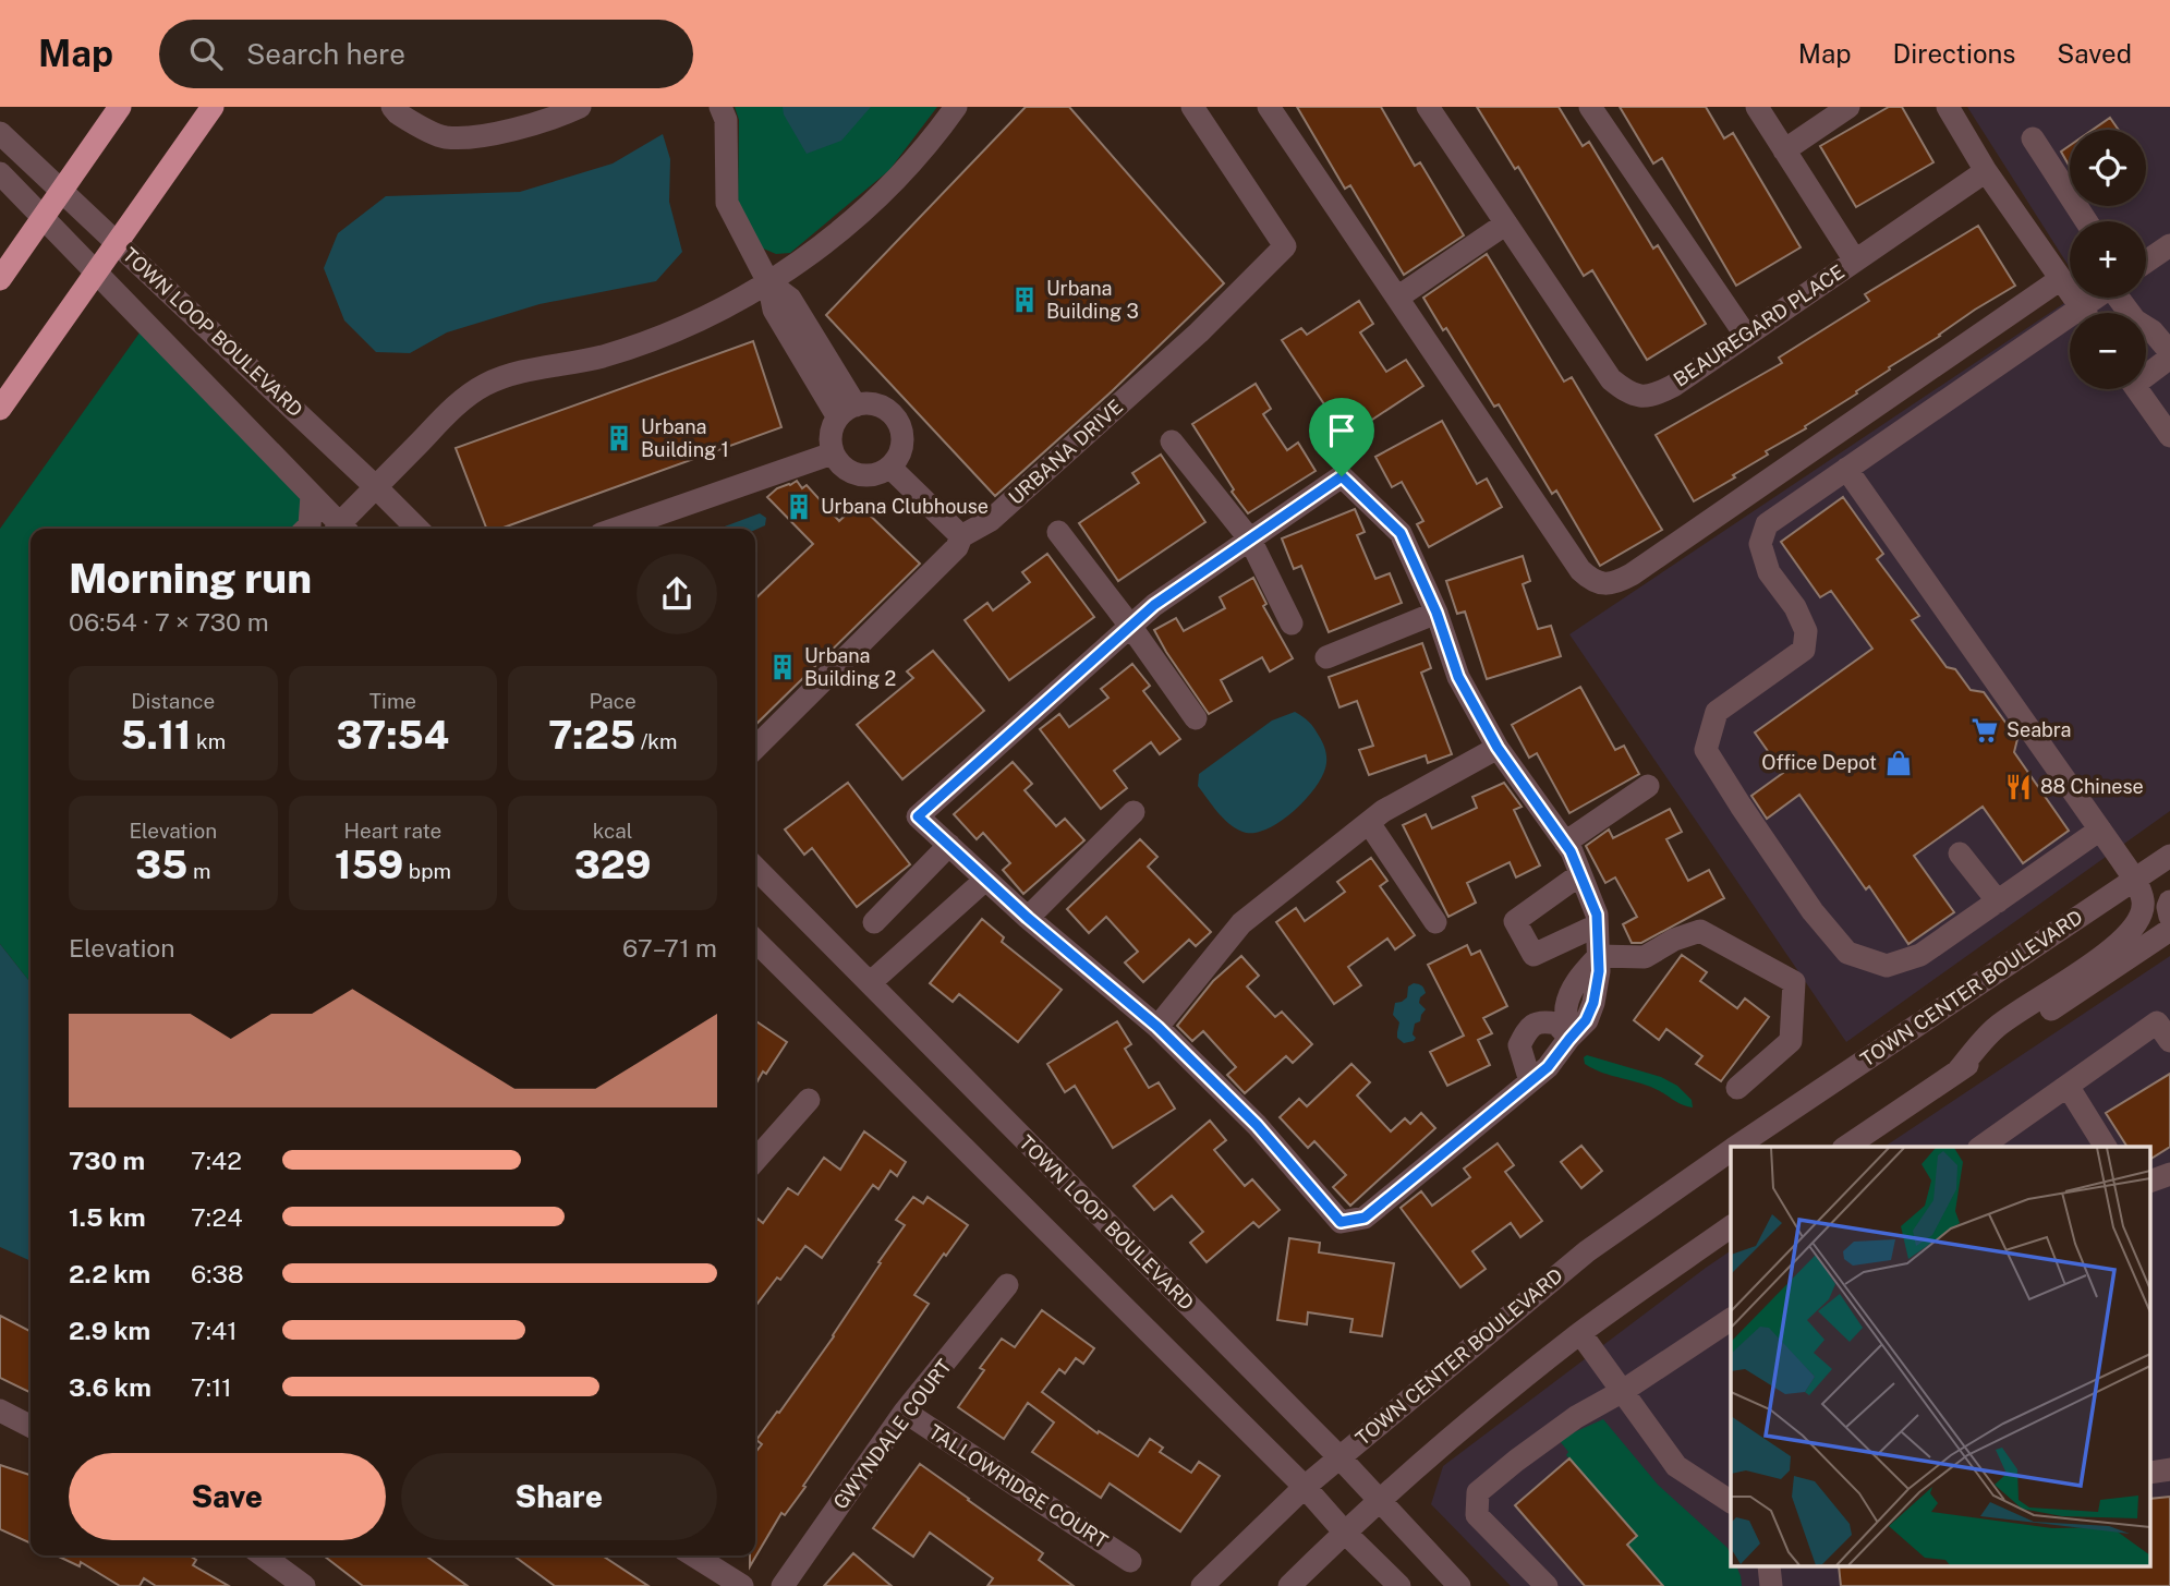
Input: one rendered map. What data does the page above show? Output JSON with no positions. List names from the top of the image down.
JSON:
{
  "streets": {
    "street": [
      "BEAUREGARD PLACE",
      "TOWN LOOP BOULEVARD",
      "URBANA DRIVE",
      "TOWN CENTER BOULEVARD",
      "GWYNDALE COURT",
      "TALLOWRIDGE COURT"
    ]
  },
  "crossings": [
    ["TOWN LOOP BOULEVARD", "TOWN CENTER BOULEVARD"],
    ["GWYNDALE COURT", "TALLOWRIDGE COURT"]
  ],
  "places": {
    "building": [
      "Urbana Building 3",
      "Urbana Building 1",
      "Urbana Clubhouse",
      "Urbana Building 2"
    ],
    "supermarket": ["Seabra"],
    "shop": ["Office Depot"],
    "restaurant": ["88 Chinese"]
  },
  "page": {
    "header": "Map",
    "search": "Search here",
    "nav": ["Map", "Directions", "Saved"],
    "map_buttons": ["+", "−"],
    "heading": ["Morning run", "06:54 · 7 × 730 m"],
    "stats": [
      ["Distance", "5.11 km"],
      ["Time", "37:54"],
      ["Pace", "7:25 /km"],
      ["Elevation", "35 m"],
      ["Heart rate", "159 bpm"],
      ["kcal", "329"]
    ],
    "chart": ["Elevation", "67–71 m"],
    "list": [
      {
        "name": "730 m",
        "note": "7:42"
      },
      {
        "name": "1.5 km",
        "note": "7:24"
      },
      {
        "name": "2.2 km",
        "note": "6:38"
      },
      {
        "name": "2.9 km",
        "note": "7:41"
      },
      {
        "name": "3.6 km",
        "note": "7:11"
      }
    ],
    "buttons": ["Save", "Share"]
  }
}
